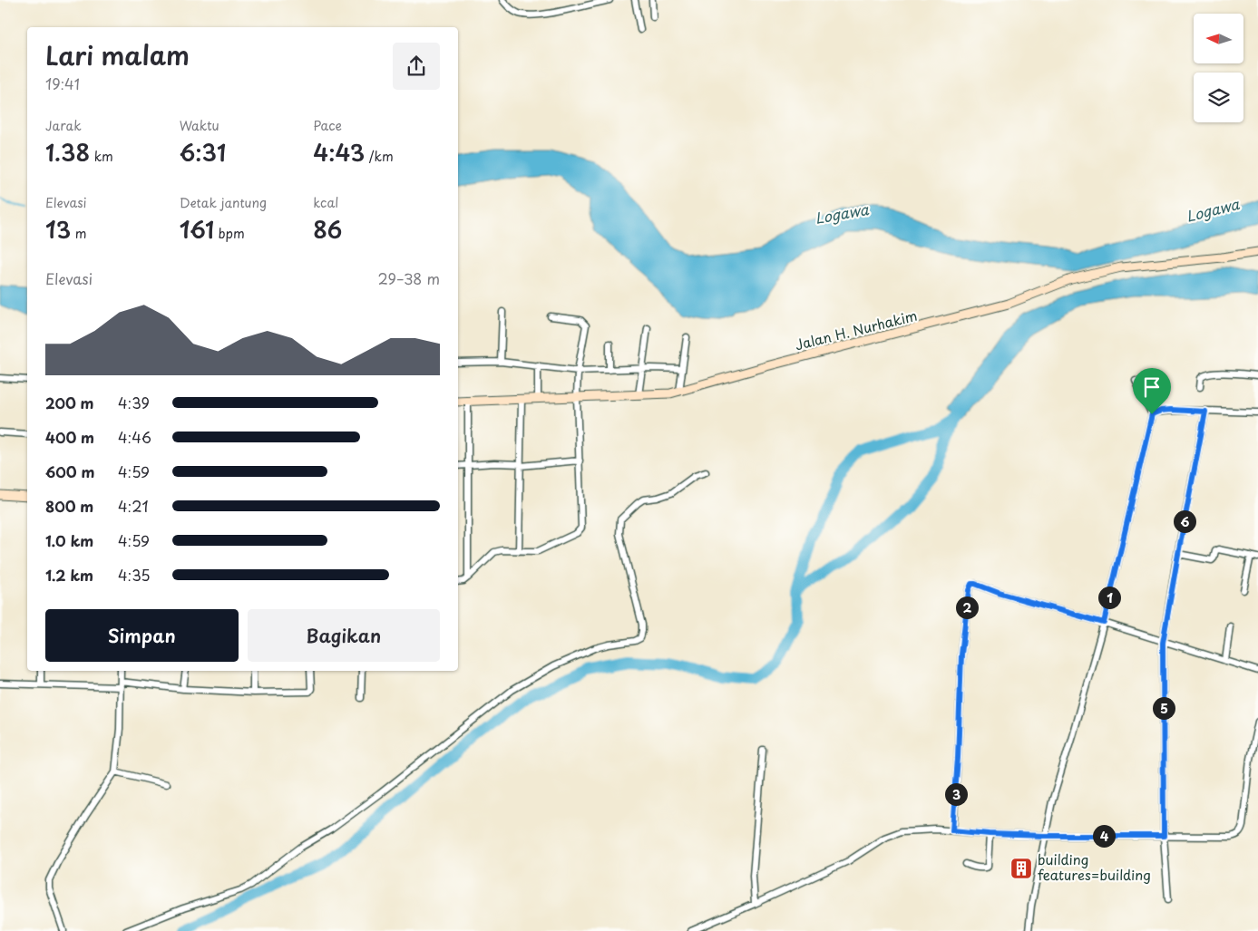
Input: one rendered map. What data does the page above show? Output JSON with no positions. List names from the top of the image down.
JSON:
{
  "streets": {
    "main road": ["Jalan H. Nurhakim"]
  },
  "water": ["Logawa"],
  "places": {
    "building": ["building features=building"]
  },
  "north": "left",
  "page": {
    "heading": ["Lari malam", "19:41"],
    "stats": [
      ["Jarak", "1.38 km"],
      ["Waktu", "6:31"],
      ["Pace", "4:43 /km"],
      ["Elevasi", "13 m"],
      ["Detak jantung", "161 bpm"],
      ["kcal", "86"]
    ],
    "chart": ["Elevasi", "29–38 m"],
    "list": [
      {
        "name": "200 m",
        "note": "4:39"
      },
      {
        "name": "400 m",
        "note": "4:46"
      },
      {
        "name": "600 m",
        "note": "4:59"
      },
      {
        "name": "800 m",
        "note": "4:21"
      },
      {
        "name": "1.0 km",
        "note": "4:59"
      },
      {
        "name": "1.2 km",
        "note": "4:35"
      }
    ],
    "pins": [
      "6",
      "1",
      "2",
      "5",
      "3",
      "4"
    ],
    "buttons": ["Simpan", "Bagikan"]
  }
}
